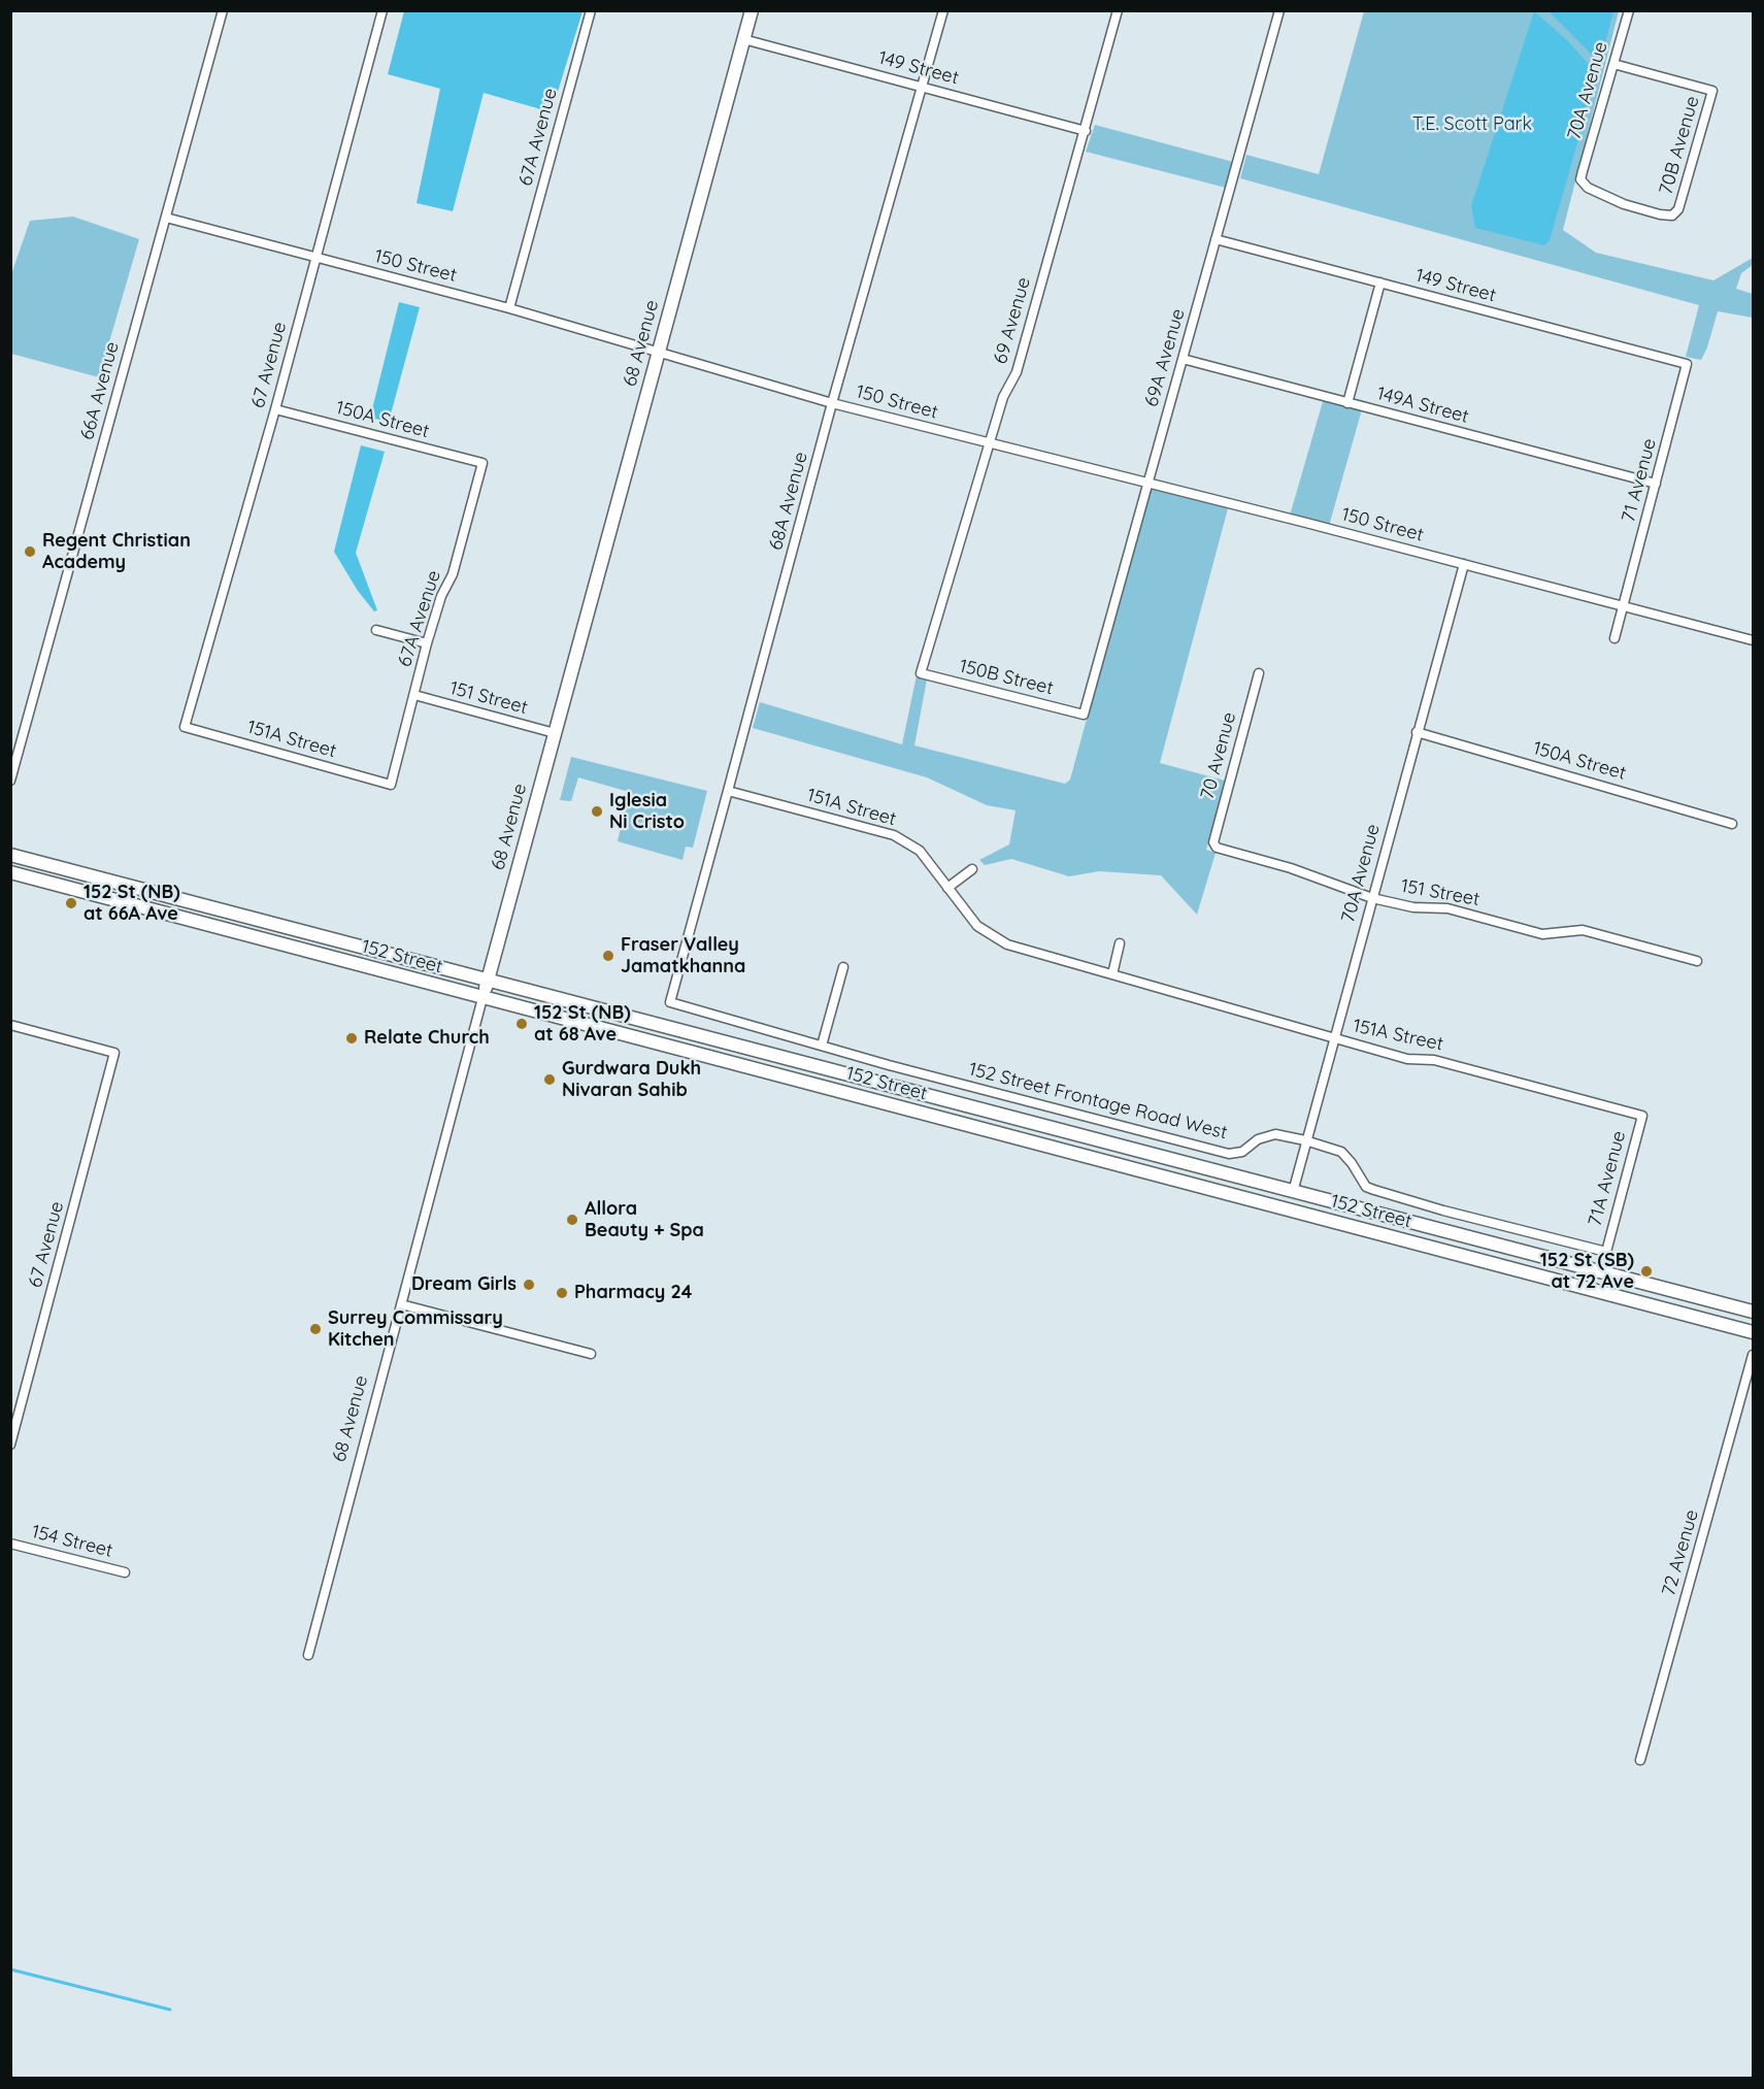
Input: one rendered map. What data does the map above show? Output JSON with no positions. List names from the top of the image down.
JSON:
{
  "streets": {
    "main road": ["68 Avenue", "152 Street"],
    "street": [
      "149 Street",
      "70A Avenue",
      "67A Avenue",
      "70B Avenue",
      "150 Street",
      "69 Avenue",
      "69A Avenue",
      "67 Avenue",
      "66A Avenue",
      "149A Street",
      "150A Street",
      "71 Avenue",
      "68A Avenue",
      "150B Street",
      "151 Street",
      "151A Street",
      "70 Avenue",
      "152 Street Frontage Road West",
      "71A Avenue",
      "154 Street",
      "72 Avenue"
    ]
  },
  "crossings": [
    ["149 Street", "69 Avenue"],
    ["149 Street", "68 Avenue"],
    ["149 Street", "69A Avenue"],
    ["149 Street", "71 Avenue"],
    ["149 Street", "68A Avenue"],
    ["70A Avenue", "70B Avenue"],
    ["70A Avenue", "150 Street"],
    ["70A Avenue", "150A Street"],
    ["70A Avenue", "151 Street"],
    ["70A Avenue", "151A Street"],
    ["70A Avenue", "152 Street"],
    ["70A Avenue", "152 Street Frontage Road West"],
    ["67A Avenue", "150 Street"],
    ["67A Avenue", "150A Street"],
    ["67A Avenue", "151 Street"],
    ["67A Avenue", "151A Street"],
    ["150 Street", "69 Avenue"],
    ["150 Street", "68 Avenue"],
    ["150 Street", "69A Avenue"],
    ["150 Street", "67 Avenue"],
    ["150 Street", "66A Avenue"],
    ["150 Street", "71 Avenue"],
    ["150 Street", "68A Avenue"],
    ["69 Avenue", "150B Street"],
    ["68 Avenue", "151 Street"],
    ["68 Avenue", "152 Street"],
    ["69A Avenue", "149A Street"],
    ["69A Avenue", "150B Street"],
    ["67 Avenue", "150A Street"],
    ["67 Avenue", "151A Street"],
    ["149A Street", "71 Avenue"],
    ["68A Avenue", "151A Street"],
    ["68A Avenue", "152 Street Frontage Road West"],
    ["151 Street", "70 Avenue"],
    ["151A Street", "71A Avenue"],
    ["152 Street Frontage Road West", "71A Avenue"]
  ],
  "parks": ["T.E. Scott Park"],
  "places": [
    "Regent Christian Academy",
    "Iglesia Ni Cristo",
    "152 St (NB) at 66A Ave",
    "Fraser Valley Jamatkhanna",
    "152 St (NB) at 68 Ave",
    "Relate Church",
    "Gurdwara Dukh Nivaran Sahib",
    "Allora Beauty + Spa",
    "152 St (SB) at 72 Ave",
    "Dream Girls",
    "Pharmacy 24",
    "Surrey Commissary Kitchen"
  ]
}
